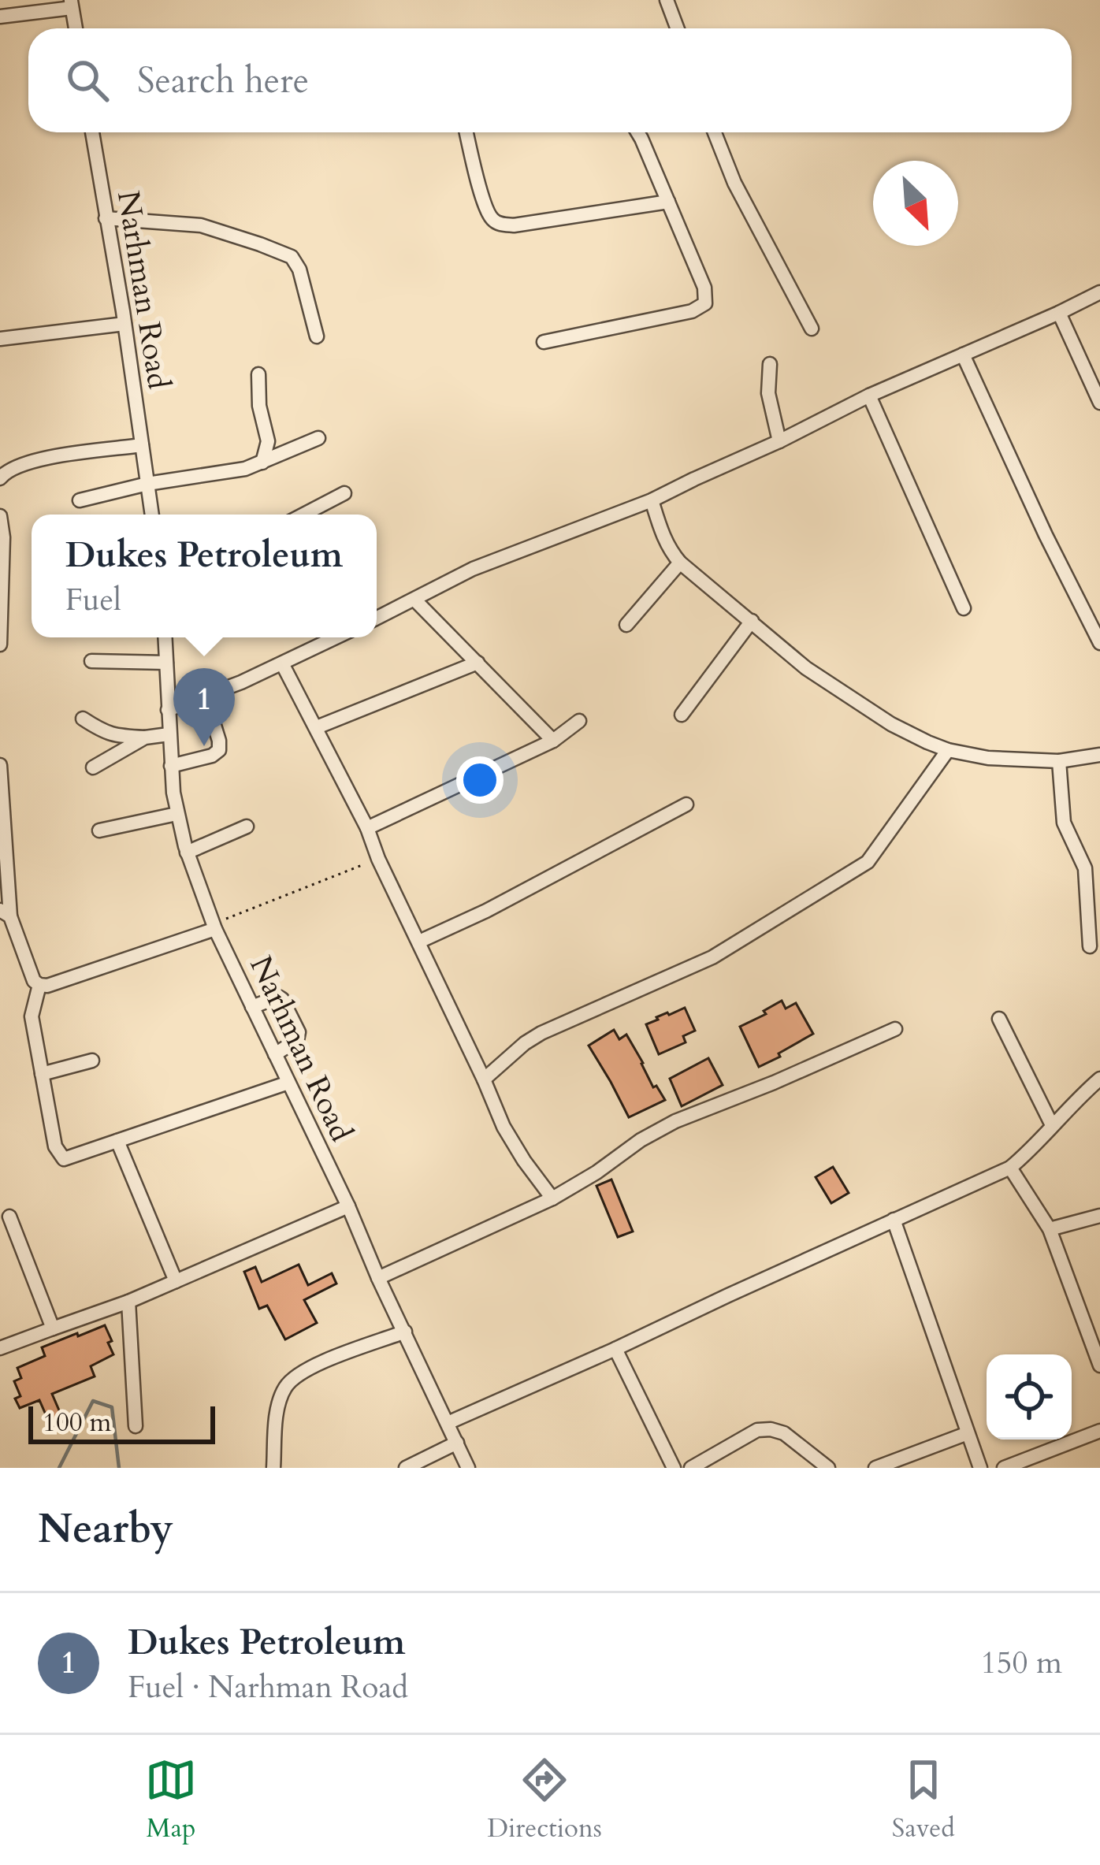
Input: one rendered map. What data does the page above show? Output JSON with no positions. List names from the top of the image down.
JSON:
{
  "streets": {
    "street": ["Narhman Road"]
  },
  "scale_bar": "100 m",
  "north": "bottom right",
  "page": {
    "search": "Search here",
    "popup": ["Dukes Petroleum", "Fuel"],
    "pins": "1",
    "scale": "100 m",
    "heading": "Nearby",
    "list": [
      {
        "mark": "1",
        "name": "Dukes Petroleum",
        "note": "Fuel · Narhman Road",
        "value": "150 m"
      }
    ],
    "nav": ["Map", "Directions", "Saved"]
  }
}
